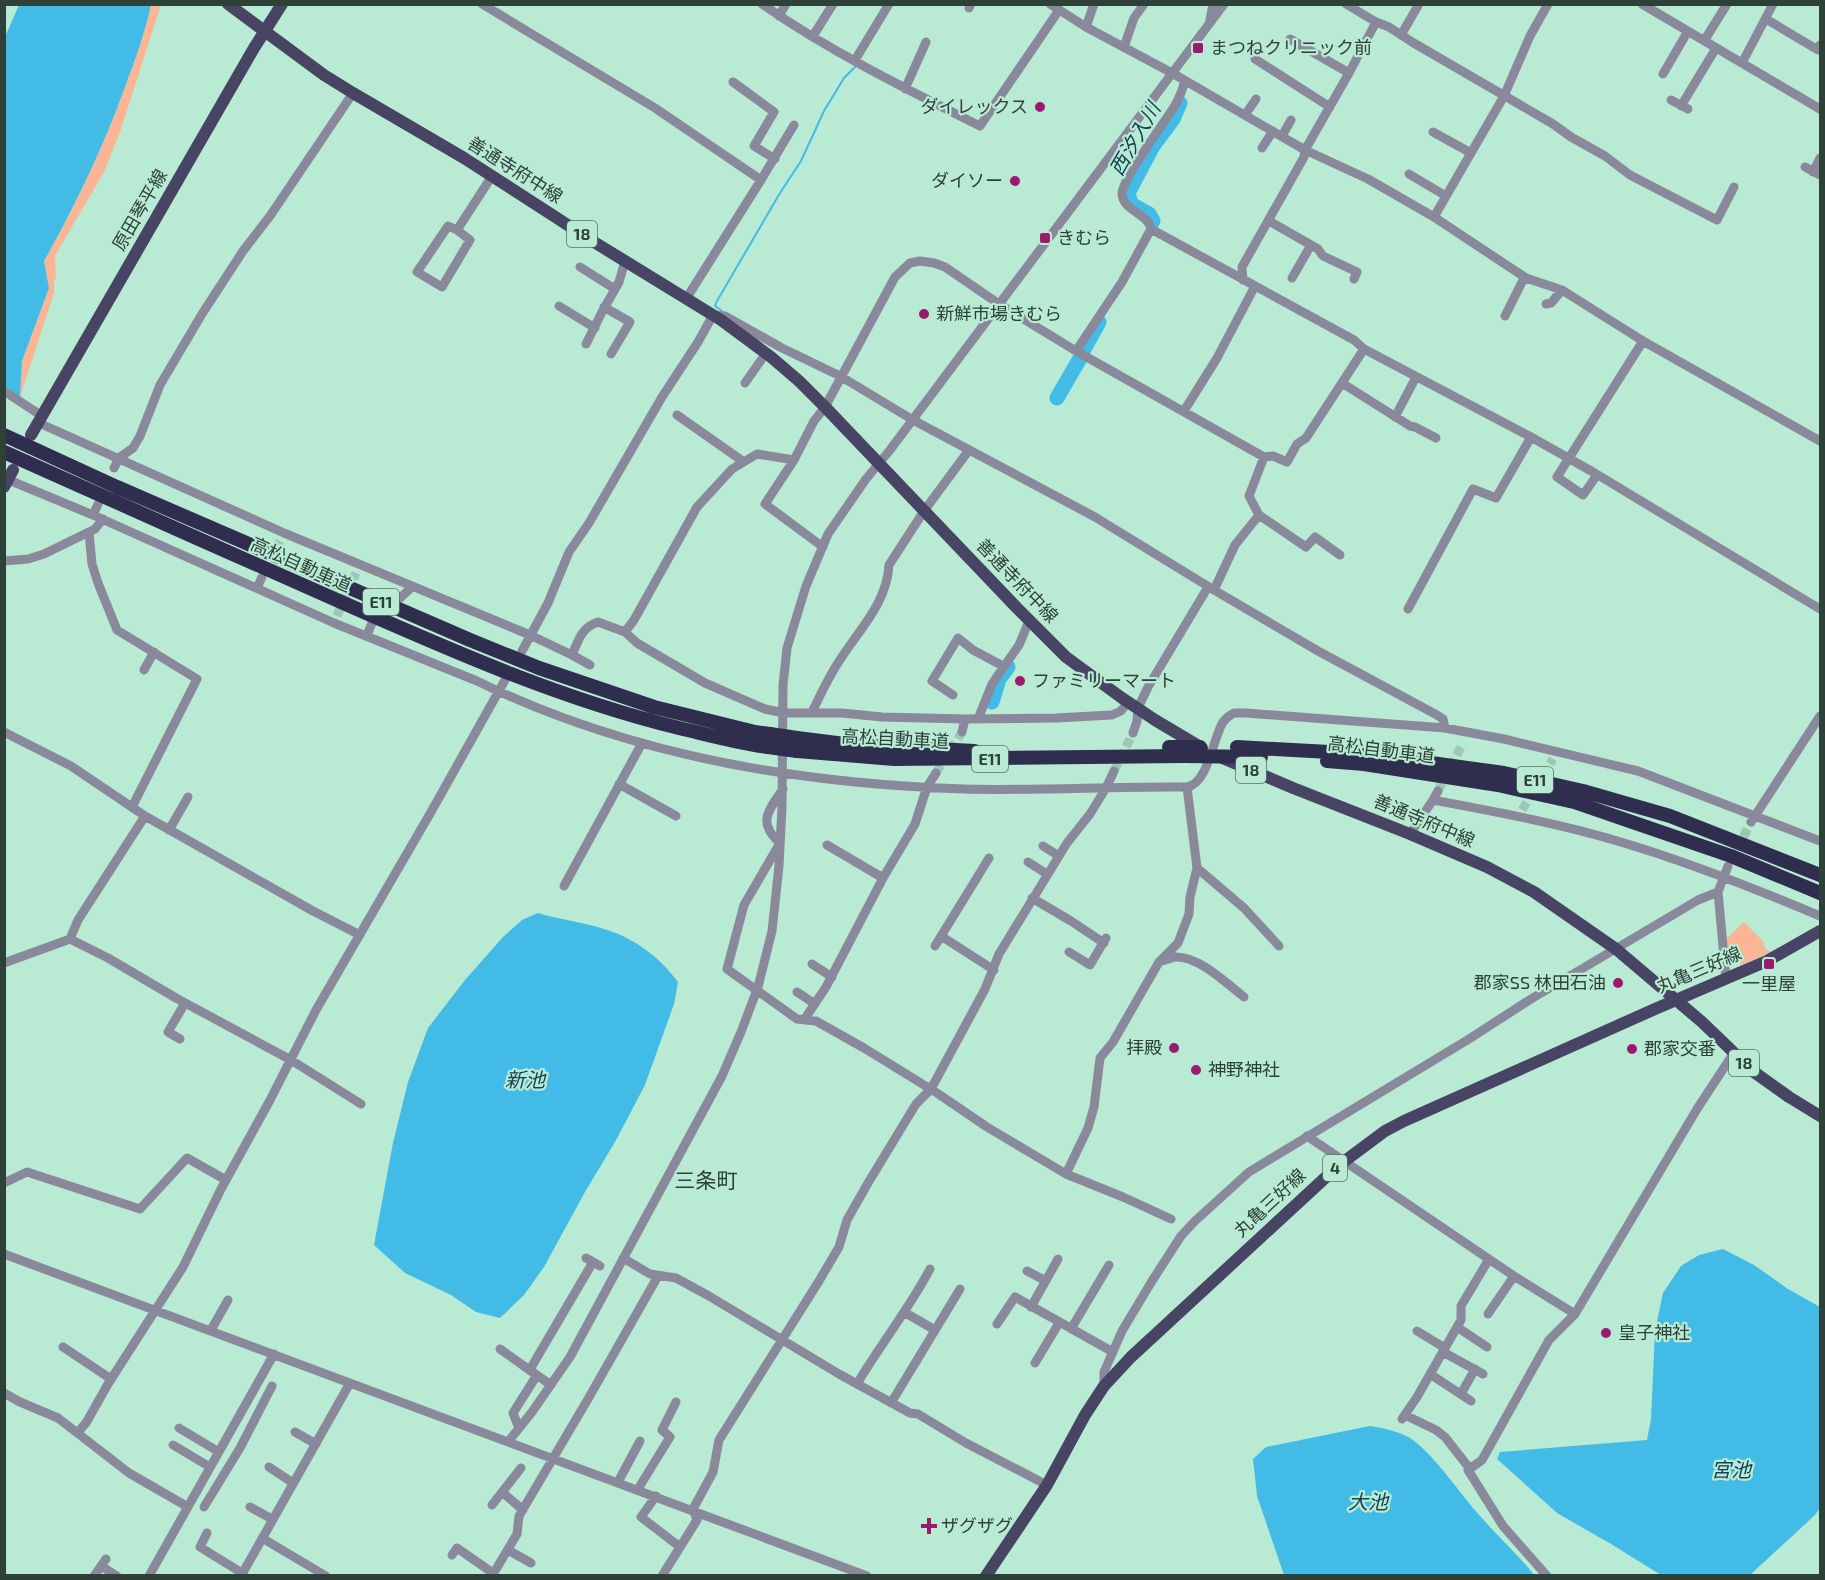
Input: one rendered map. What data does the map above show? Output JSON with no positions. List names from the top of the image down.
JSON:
{
  "streets": {
    "highway": ["高松自動車道", "E11"],
    "main road": [
      "善通寺府中線",
      "原田琴平線",
      "18",
      "丸亀三好線",
      "4"
    ]
  },
  "crossings": [
    ["善通寺府中線", "原田琴平線"],
    ["善通寺府中線", "丸亀三好線"]
  ],
  "districts": ["三条町"],
  "water": [
    "西汐入川",
    "新池",
    "宮池",
    "大池"
  ],
  "places": {
    "transit": ["まつねクリニック前", "きむら", "一里屋"],
    "other": [
      "ダイレックス",
      "ダイソー",
      "新鮮市場きむら",
      "ファミリーマート",
      "郡家SS 林田石油",
      "拝殿",
      "郡家交番",
      "神野神社",
      "皇子神社"
    ],
    "health": ["ザグザグ"]
  }
}
